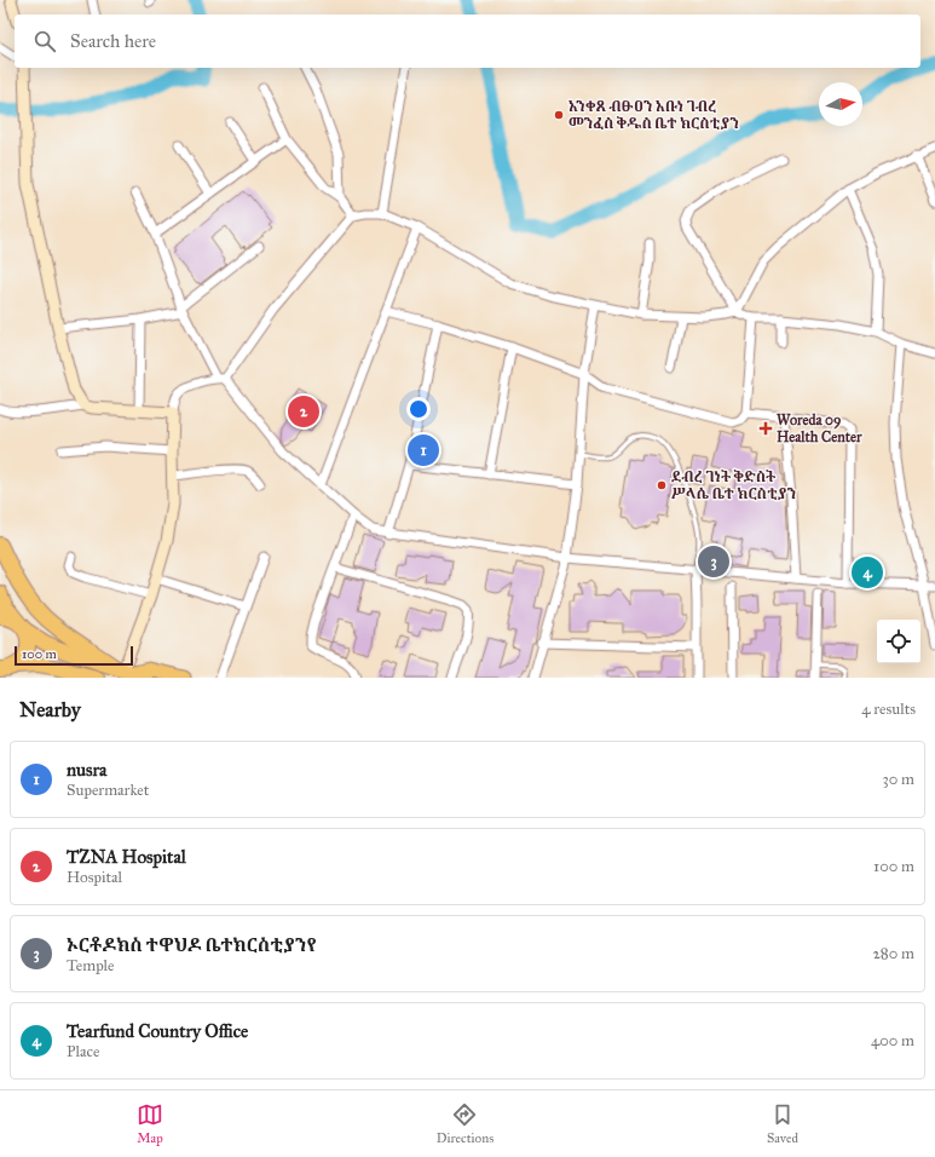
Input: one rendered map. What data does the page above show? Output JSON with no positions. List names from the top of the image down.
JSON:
{
  "places": {
    "other": ["አንቀጸ ብፁዐን አቡነ ገብረ መንፈስ ቅዱስ ቤተ ክርስቲያን", "ደብረ ገነት ቅድስት ሥላሴ ቤተ ክርስቲያን"],
    "health": ["Woreda 09 Health Center"]
  },
  "scale_bar": "100 m",
  "north": "right",
  "page": {
    "search": "Search here",
    "pins": [
      "2",
      "1",
      "3",
      "4"
    ],
    "scale": "100 m",
    "heading": ["Nearby", "4 results"],
    "list": [
      {
        "mark": "1",
        "name": "nusra",
        "note": "Supermarket",
        "value": "30 m"
      },
      {
        "mark": "2",
        "name": "TZNA Hospital",
        "note": "Hospital",
        "value": "100 m"
      },
      {
        "mark": "3",
        "name": "ኦርቶዶክስ ተዋህዶ ቤተክርስቲያንየ",
        "note": "Temple",
        "value": "280 m"
      },
      {
        "mark": "4",
        "name": "Tearfund Country Office",
        "note": "Place",
        "value": "400 m"
      }
    ],
    "nav": ["Map", "Directions", "Saved"]
  }
}
